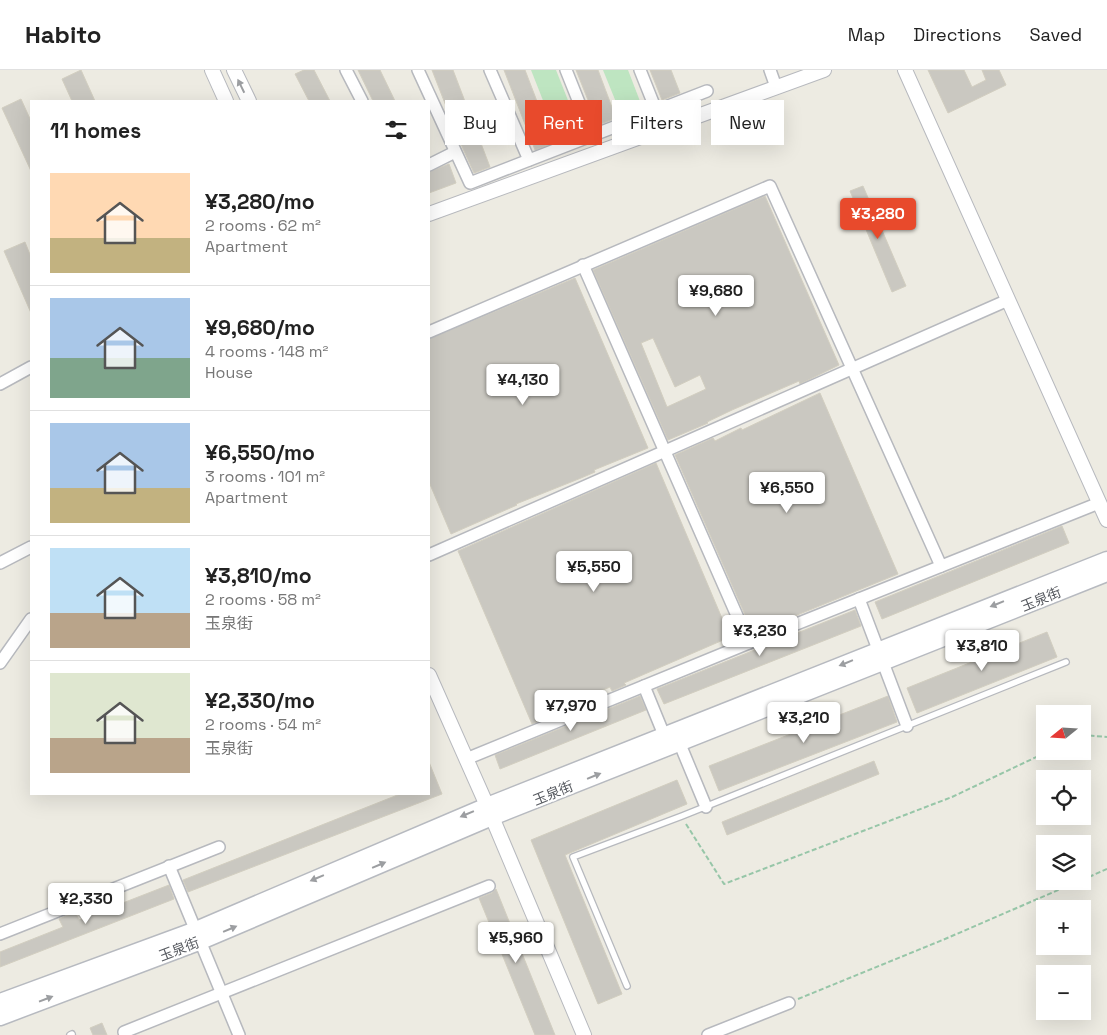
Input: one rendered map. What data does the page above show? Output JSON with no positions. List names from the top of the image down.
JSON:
{
  "streets": {
    "main road": ["玉泉街"]
  },
  "north": "left",
  "page": {
    "header": "Habito",
    "nav": ["Map", "Directions", "Saved"],
    "chip": [
      "Buy",
      "Rent",
      "Filters",
      "New"
    ],
    "heading": "11 homes",
    "list": [
      {
        "name": "¥3,280/mo",
        "note": "2 rooms · 62 m² · Apartment"
      },
      {
        "name": "¥9,680/mo",
        "note": "4 rooms · 148 m² · House"
      },
      {
        "name": "¥6,550/mo",
        "note": "3 rooms · 101 m² · Apartment"
      },
      {
        "name": "¥3,810/mo",
        "note": "2 rooms · 58 m² · 玉泉街"
      },
      {
        "name": "¥2,330/mo",
        "note": "2 rooms · 54 m² · 玉泉街"
      }
    ],
    "price": [
      "¥3,280",
      "¥9,680",
      "¥4,130",
      "¥6,550",
      "¥5,550",
      "¥3,230",
      "¥3,810",
      "¥7,970",
      "¥3,210",
      "¥2,330",
      "¥5,960"
    ],
    "map_buttons": ["+", "−"]
  }
}
